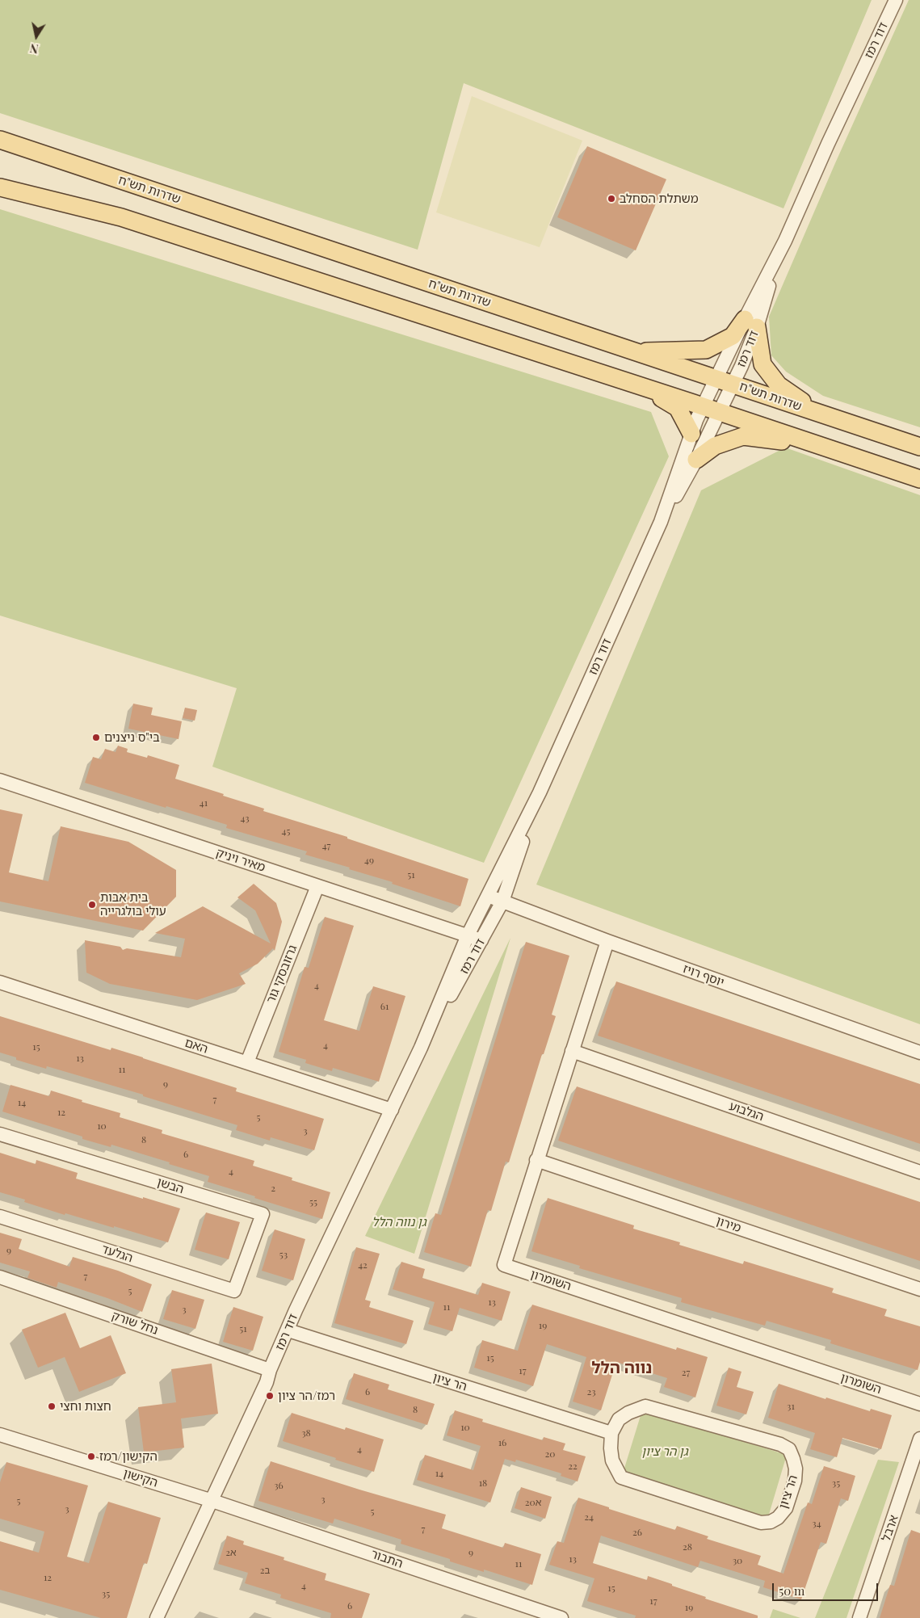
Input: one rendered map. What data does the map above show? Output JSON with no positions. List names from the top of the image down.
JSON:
{
  "streets": {
    "main road": ["שדרות תש\"ח"],
    "street": [
      "דוד רמז",
      "מאיר ויניק",
      "גרזובסקי גור",
      "יוסף רויז",
      "האם",
      "הגלבוע",
      "הבשן",
      "מירון",
      "הגלעד",
      "השומרון",
      "נחל שורק",
      "הר ציון",
      "הקישון",
      "ארבל",
      "התבור"
    ]
  },
  "crossings": [
    ["דוד רמז", "שדרות תש\"ח"],
    ["דוד רמז", "מאיר ויניק"],
    ["דוד רמז", "יוסף רויז"],
    ["דוד רמז", "האם"],
    ["דוד רמז", "נחל שורק"],
    ["דוד רמז", "הר ציון"],
    ["דוד רמז", "הקישון"],
    ["דוד רמז", "התבור"],
    ["מאיר ויניק", "גרזובסקי גור"],
    ["גרזובסקי גור", "האם"],
    ["יוסף רויז", "השומרון"],
    ["הגלבוע", "השומרון"],
    ["הבשן", "הגלעד"],
    ["מירון", "השומרון"],
    ["הקישון", "התבור"]
  ],
  "districts": ["נווה הלל"],
  "parks": ["גן נווה הלל", "גן הר ציון"],
  "places": [
    "משתלת הסחלב",
    "בי\"ס ניצנים",
    "בית אבות עולי בולגרייה",
    "רמז/הר ציון",
    "חצות וחצי",
    "הקישון/רמז"
  ],
  "house_numbers": [
    "41",
    "43",
    "45",
    "47",
    "49",
    "51",
    "4",
    "61",
    "4",
    "15",
    "13",
    "11",
    "9",
    "7",
    "14",
    "12",
    "5",
    "10",
    "3",
    "8",
    "6",
    "4",
    "2",
    "55",
    "9",
    "53",
    "42",
    "7",
    "5",
    "13",
    "11",
    "3",
    "19",
    "51",
    "15",
    "17",
    "27",
    "6",
    "23",
    "31",
    "8",
    "10",
    "38",
    "16",
    "4",
    "20",
    "22",
    "14",
    "18",
    "35",
    "36",
    "3",
    "5",
    "20א",
    "3",
    "5",
    "24",
    "34",
    "7",
    "26",
    "28",
    "2א",
    "9",
    "13",
    "30",
    "11",
    "2ב",
    "12",
    "4",
    "15",
    "35",
    "17",
    "6",
    "19"
  ],
  "scale_bar": "50 m",
  "north": "bottom"
}
